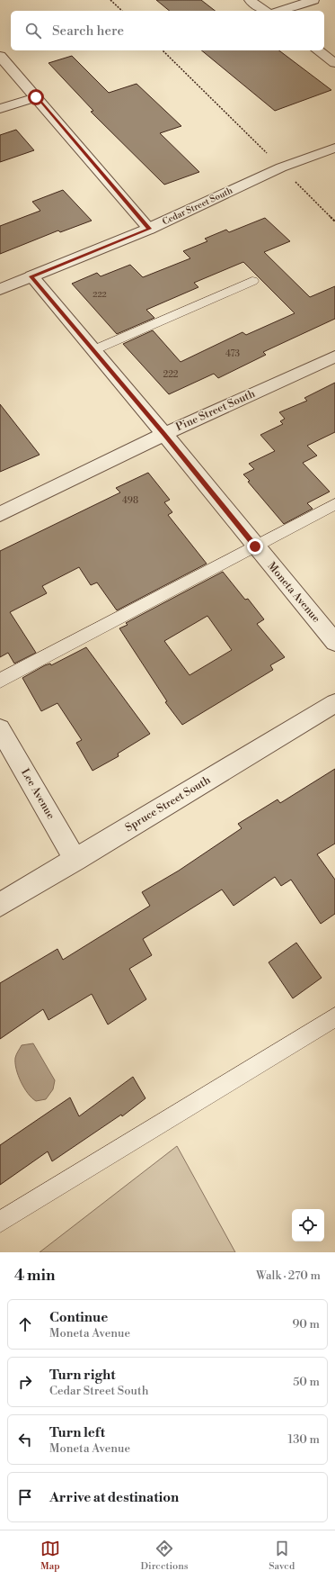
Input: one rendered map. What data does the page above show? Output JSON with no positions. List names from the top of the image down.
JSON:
{
  "streets": {
    "street": [
      "Cedar Street South",
      "Pine Street South",
      "Moneta Avenue",
      "Lee Avenue",
      "Spruce Street South"
    ]
  },
  "crossings": [
    ["Cedar Street South", "Moneta Avenue"],
    ["Pine Street South", "Moneta Avenue"],
    ["Lee Avenue", "Spruce Street South"]
  ],
  "house_numbers": [
    "222",
    "473",
    "222",
    "498"
  ],
  "page": {
    "search": "Search here",
    "heading": ["4 min", "Walk · 270 m"],
    "list": [
      ["Continue", "Moneta Avenue", "90 m"],
      ["Turn right", "Cedar Street South", "50 m"],
      ["Turn left", "Moneta Avenue", "130 m"],
      "Arrive at destination"
    ],
    "nav": ["Map", "Directions", "Saved"]
  }
}
